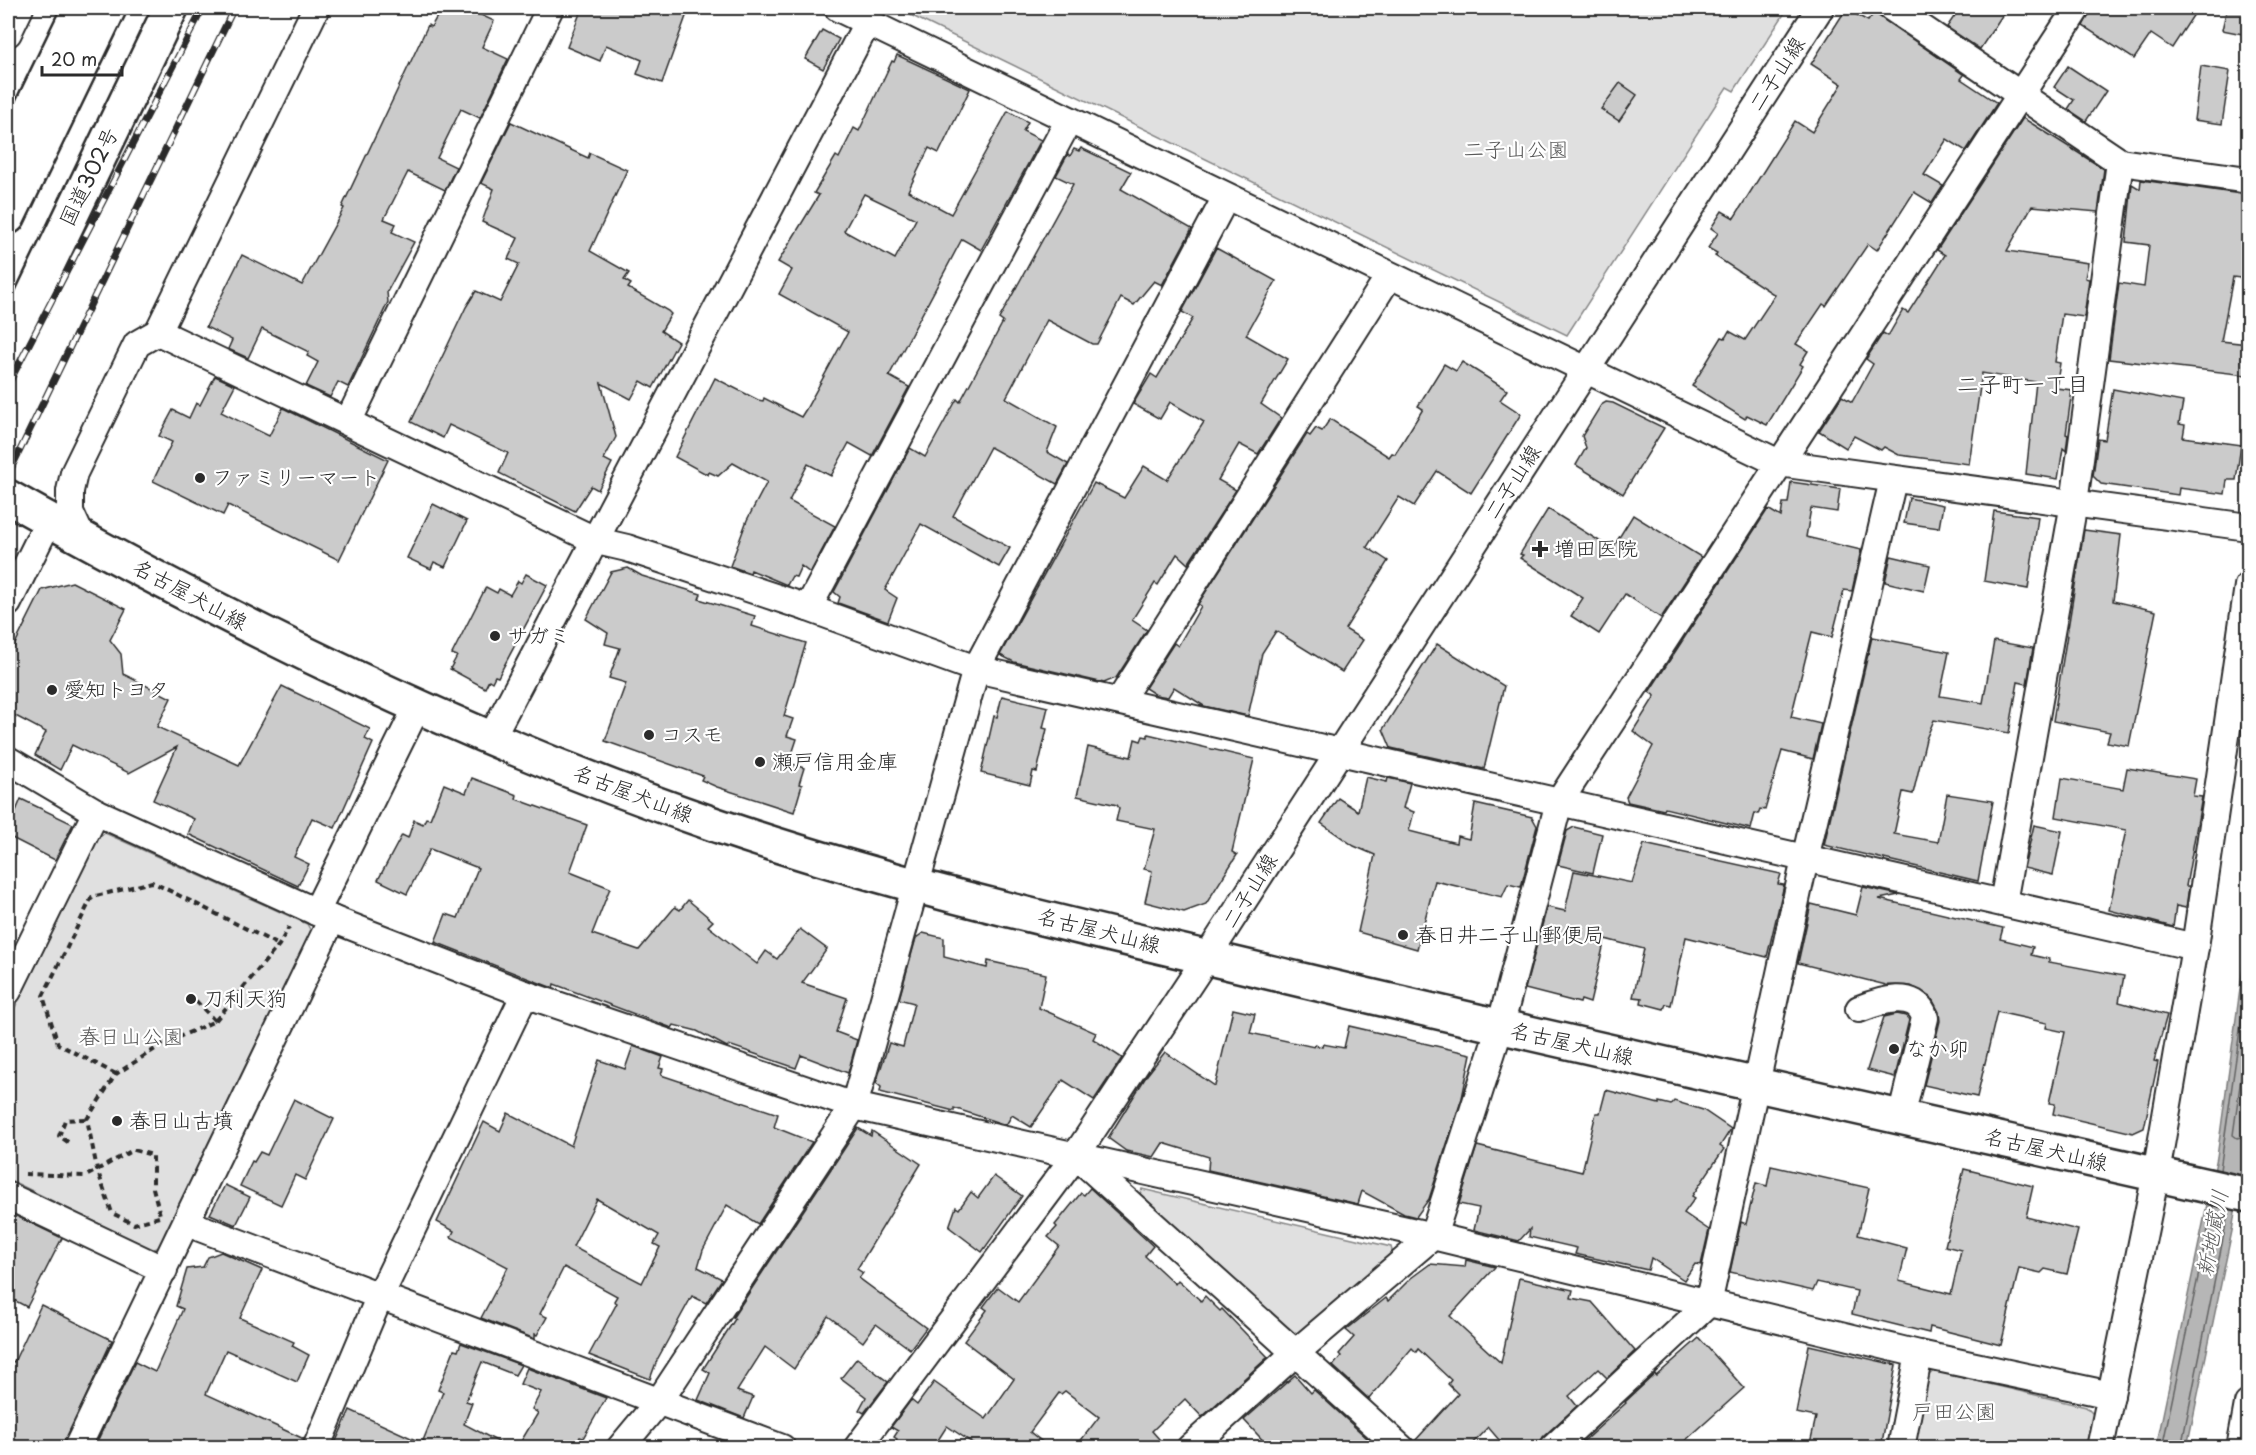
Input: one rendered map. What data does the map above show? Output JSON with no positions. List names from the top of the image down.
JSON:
{
  "streets": {
    "main road": ["国道302号", "名古屋犬山線"],
    "street": ["二子山線"]
  },
  "crossings": [
    ["二子山線", "名古屋犬山線"]
  ],
  "districts": ["二子町一丁目"],
  "water": ["新地蔵川"],
  "parks": ["二子山公園", "春日山公園", "戸田公園"],
  "places": {
    "other": [
      "ファミリーマート",
      "サガミ",
      "愛知トヨタ",
      "コスモ",
      "瀬戸信用金庫",
      "春日井二子山郵便局",
      "刀利天狗",
      "なか卯",
      "春日山古墳"
    ],
    "health": ["増田医院"]
  },
  "scale_bar": "20 m"
}
